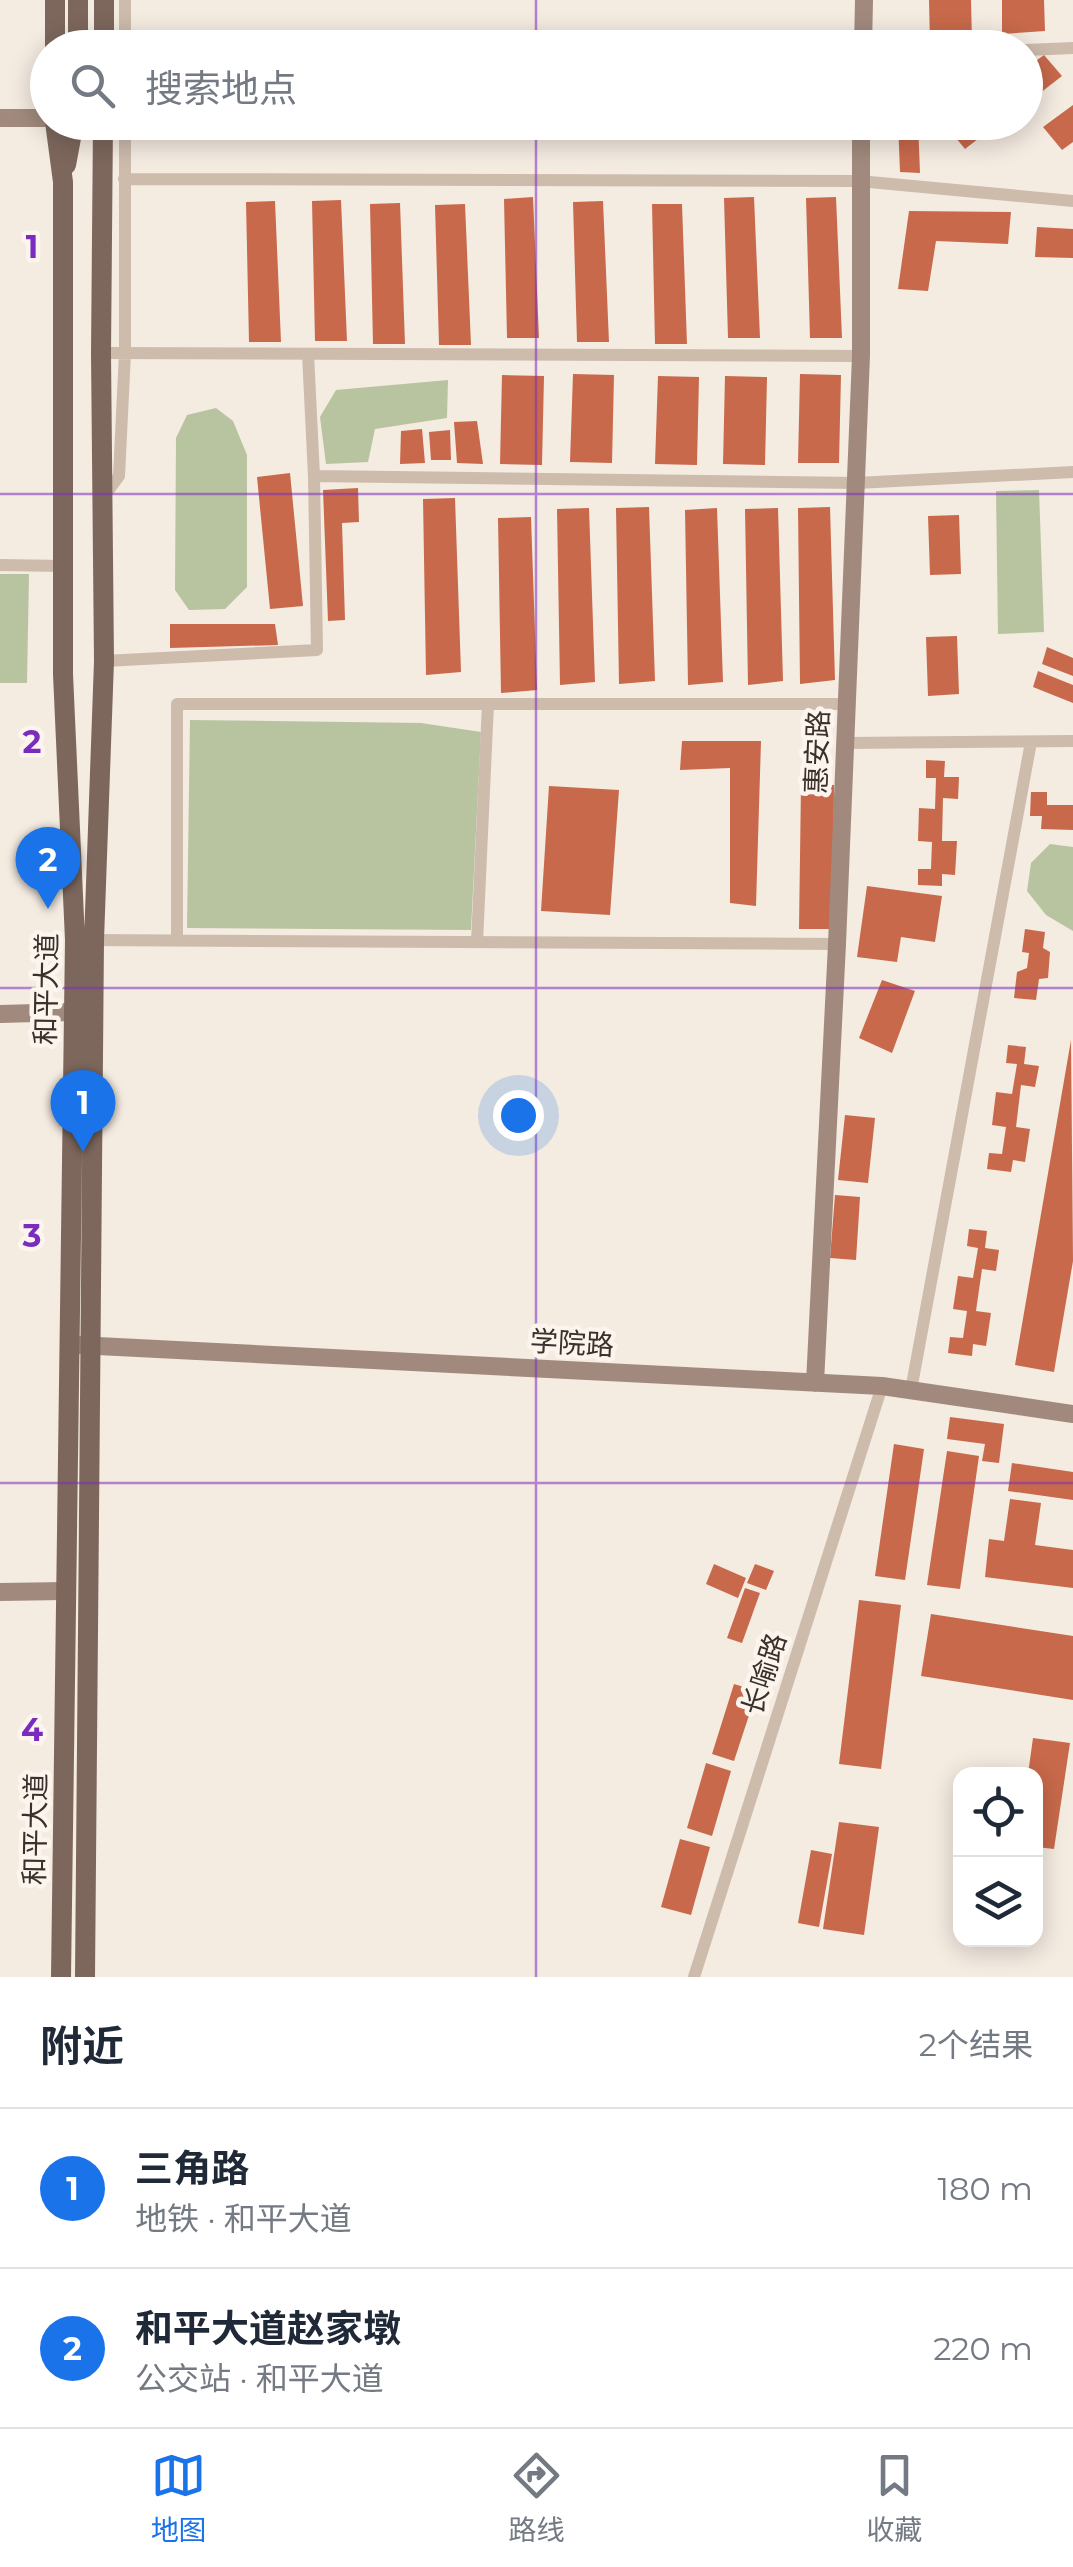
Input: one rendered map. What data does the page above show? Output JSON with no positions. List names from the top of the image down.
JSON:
{
  "streets": {
    "main road": ["和平大道"],
    "street": ["惠安路", "学院路", "长喻路"]
  },
  "crossings": [
    ["惠安路", "学院路"],
    ["和平大道", "学院路"],
    ["学院路", "长喻路"]
  ],
  "page": {
    "search": "搜索地点",
    "pins": ["2", "1"],
    "heading": ["附近", "2个结果"],
    "list": [
      {
        "mark": "1",
        "name": "三角路",
        "note": "地铁 · 和平大道",
        "value": "180 m"
      },
      {
        "mark": "2",
        "name": "和平大道赵家墩",
        "note": "公交站 · 和平大道",
        "value": "220 m"
      }
    ],
    "nav": ["地图", "路线", "收藏"]
  },
  "grid": {
    "rows": [
      "1",
      "2",
      "3",
      "4"
    ]
  }
}
